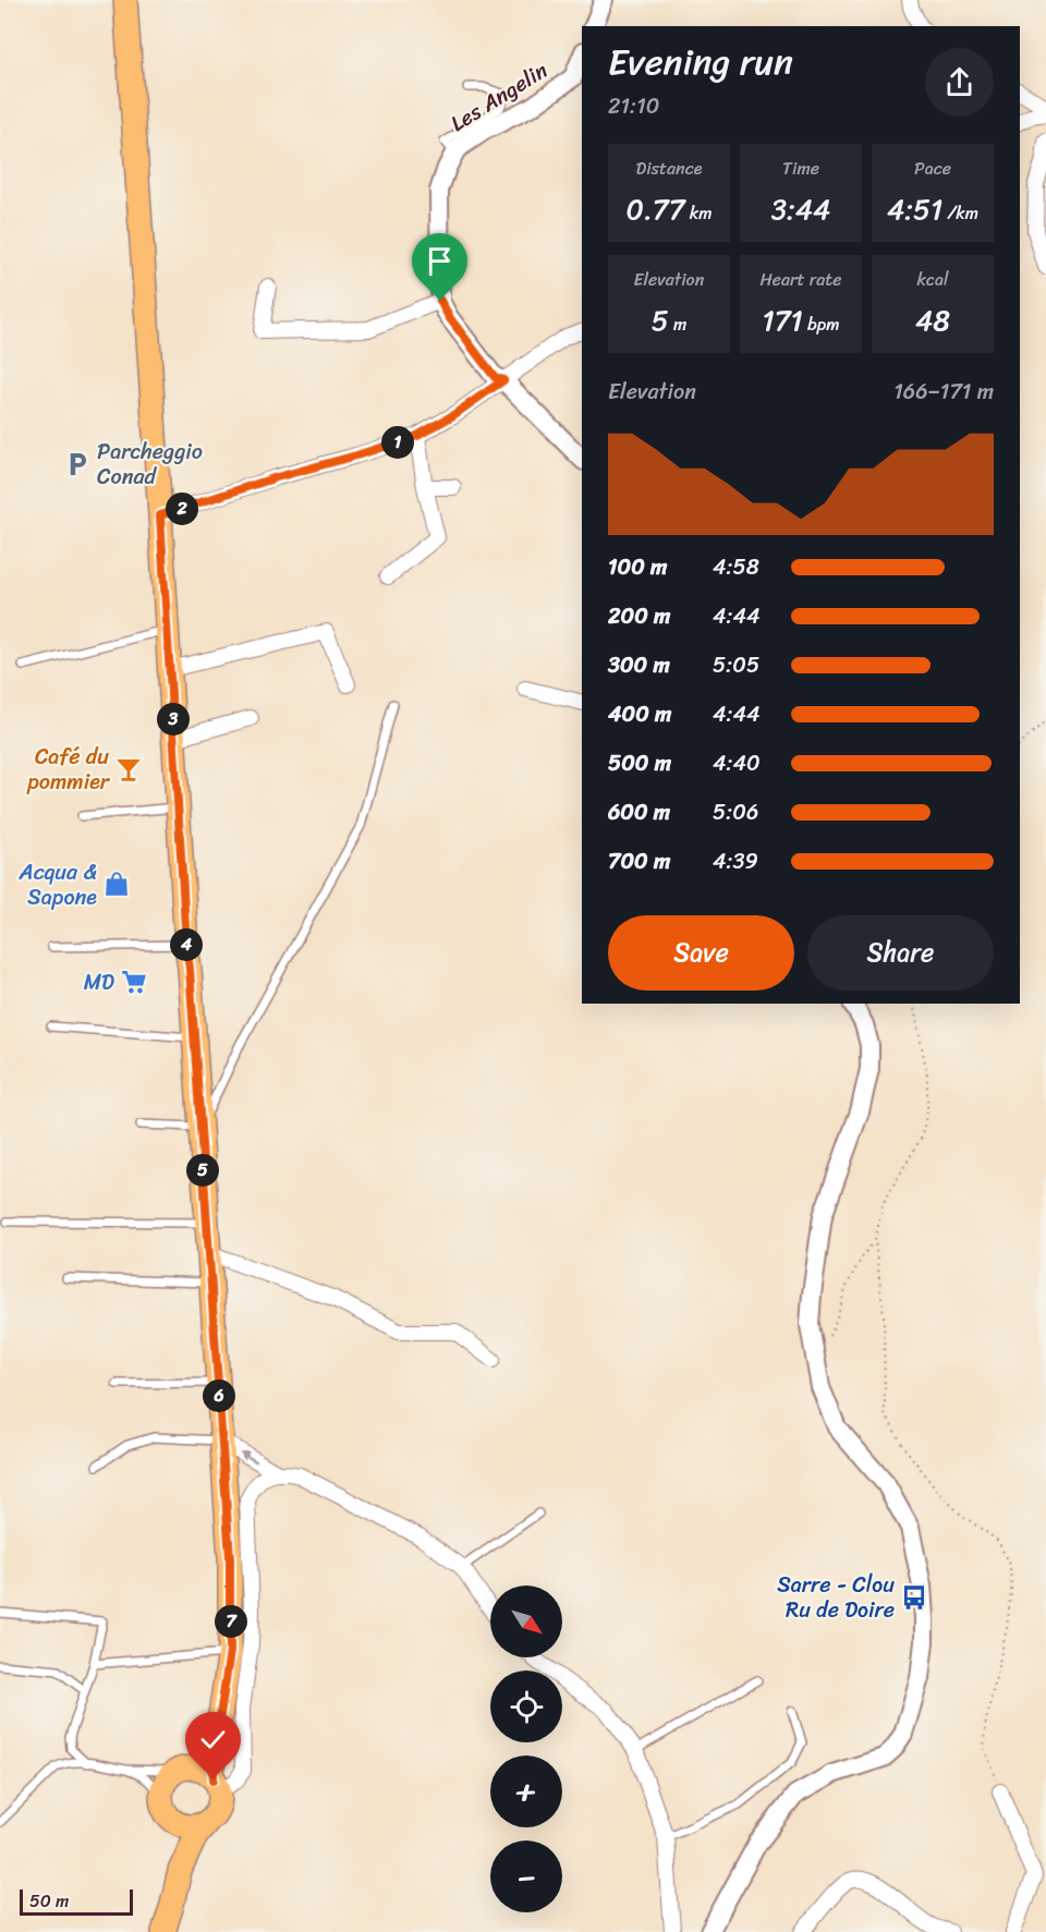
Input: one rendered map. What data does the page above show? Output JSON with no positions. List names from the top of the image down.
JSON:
{
  "streets": {
    "street": ["Les Angelin"]
  },
  "places": {
    "parking": ["Parcheggio Conad"],
    "bar": ["Café du pommier"],
    "shop": ["Acqua & Sapone"],
    "supermarket": ["MD"],
    "bus stop": ["Sarre - Clou Ru de Doire"]
  },
  "scale_bar": "50 m",
  "north": "bottom right",
  "page": {
    "heading": ["Evening run", "21:10"],
    "stats": [
      ["Distance", "0.77 km"],
      ["Time", "3:44"],
      ["Pace", "4:51 /km"],
      ["Elevation", "5 m"],
      ["Heart rate", "171 bpm"],
      ["kcal", "48"]
    ],
    "chart": ["Elevation", "166–171 m"],
    "pins": [
      "1",
      "2",
      "3",
      "4",
      "5",
      "6",
      "7"
    ],
    "list": [
      {
        "name": "100 m",
        "note": "4:58"
      },
      {
        "name": "200 m",
        "note": "4:44"
      },
      {
        "name": "300 m",
        "note": "5:05"
      },
      {
        "name": "400 m",
        "note": "4:44"
      },
      {
        "name": "500 m",
        "note": "4:40"
      },
      {
        "name": "600 m",
        "note": "5:06"
      },
      {
        "name": "700 m",
        "note": "4:39"
      }
    ],
    "buttons": ["Save", "Share"],
    "map_buttons": ["+", "−"],
    "scale": "50 m"
  }
}
